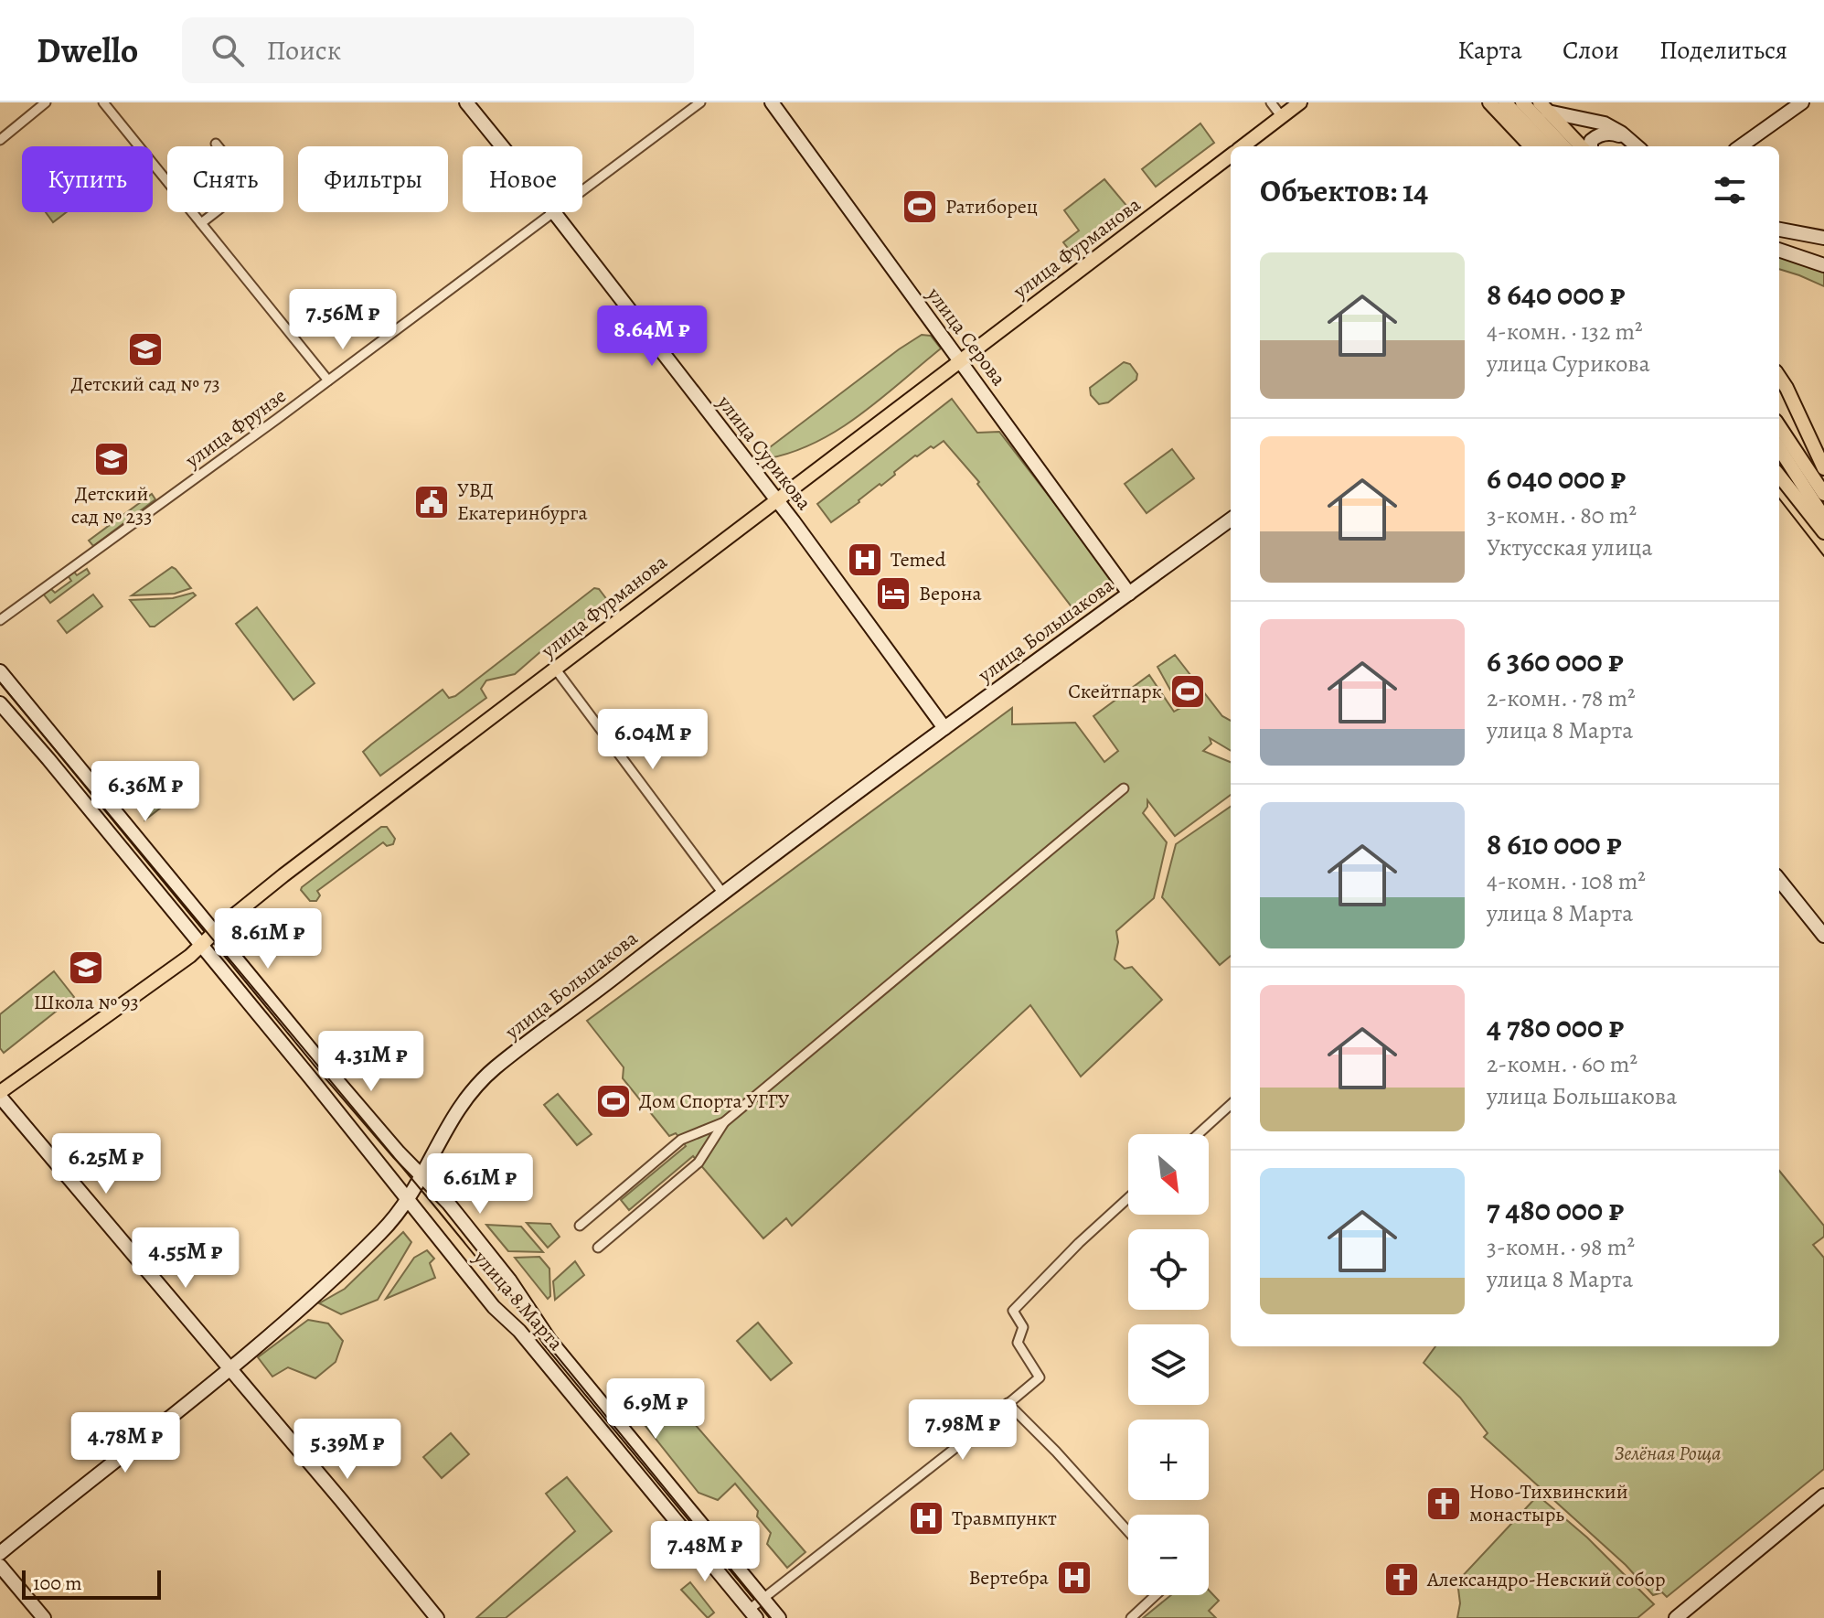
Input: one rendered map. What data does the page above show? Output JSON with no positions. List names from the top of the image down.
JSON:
{
  "streets": {
    "main road": ["улица Фурманова"],
    "street": [
      "улица Серова",
      "улица Фрунзе",
      "улица Сурикова",
      "улица Большакова",
      "улица 8 Марта"
    ]
  },
  "crossings": [
    ["улица Фурманова", "улица Серова"],
    ["улица Фурманова", "улица Сурикова"],
    ["улица Фурманова", "улица 8 Марта"],
    ["улица Серова", "улица Большакова"],
    ["улица Фрунзе", "улица Сурикова"],
    ["улица Сурикова", "улица Большакова"],
    ["улица Большакова", "улица 8 Марта"]
  ],
  "parks": ["Зелёная Роща"],
  "places": {
    "sports": ["Ратиборец", "Скейтпарк", "Дом Спорта УГГУ"],
    "school or university": ["Детский сад № 73", "Детский сад № 233", "Школа № 93"],
    "public building": ["УВД Екатеринбурга"],
    "hospital": ["Temed", "Травмпункт", "Вертебра"],
    "hotel": ["Верона"],
    "church": ["Ново-Тихвинский монастырь", "Александро-Невский собор"]
  },
  "scale_bar": "100 m",
  "north": "bottom right",
  "page": {
    "header": "Dwello",
    "search": "Поиск",
    "nav": ["Карта", "Слои", "Поделиться"],
    "chip": [
      "Купить",
      "Снять",
      "Фильтры",
      "Новое"
    ],
    "heading": "Объектов: 14",
    "list": [
      {
        "name": "8 640 000 ₽",
        "note": "4-комн. · 132 m² · улица Сурикова"
      },
      {
        "name": "6 040 000 ₽",
        "note": "3-комн. · 80 m² · Уктусская улица"
      },
      {
        "name": "6 360 000 ₽",
        "note": "2-комн. · 78 m² · улица 8 Марта"
      },
      {
        "name": "8 610 000 ₽",
        "note": "4-комн. · 108 m² · улица 8 Марта"
      },
      {
        "name": "4 780 000 ₽",
        "note": "2-комн. · 60 m² · улица Большакова"
      },
      {
        "name": "7 480 000 ₽",
        "note": "3-комн. · 98 m² · улица 8 Марта"
      }
    ],
    "price": [
      "7.56M ₽",
      "8.64M ₽",
      "6.04M ₽",
      "6.36M ₽",
      "8.61M ₽",
      "4.31M ₽",
      "6.25M ₽",
      "6.61M ₽",
      "4.55M ₽",
      "6.9M ₽",
      "7.98M ₽",
      "4.78M ₽",
      "5.39M ₽",
      "7.48M ₽"
    ],
    "map_buttons": ["+", "−"],
    "scale": "100 m"
  }
}
